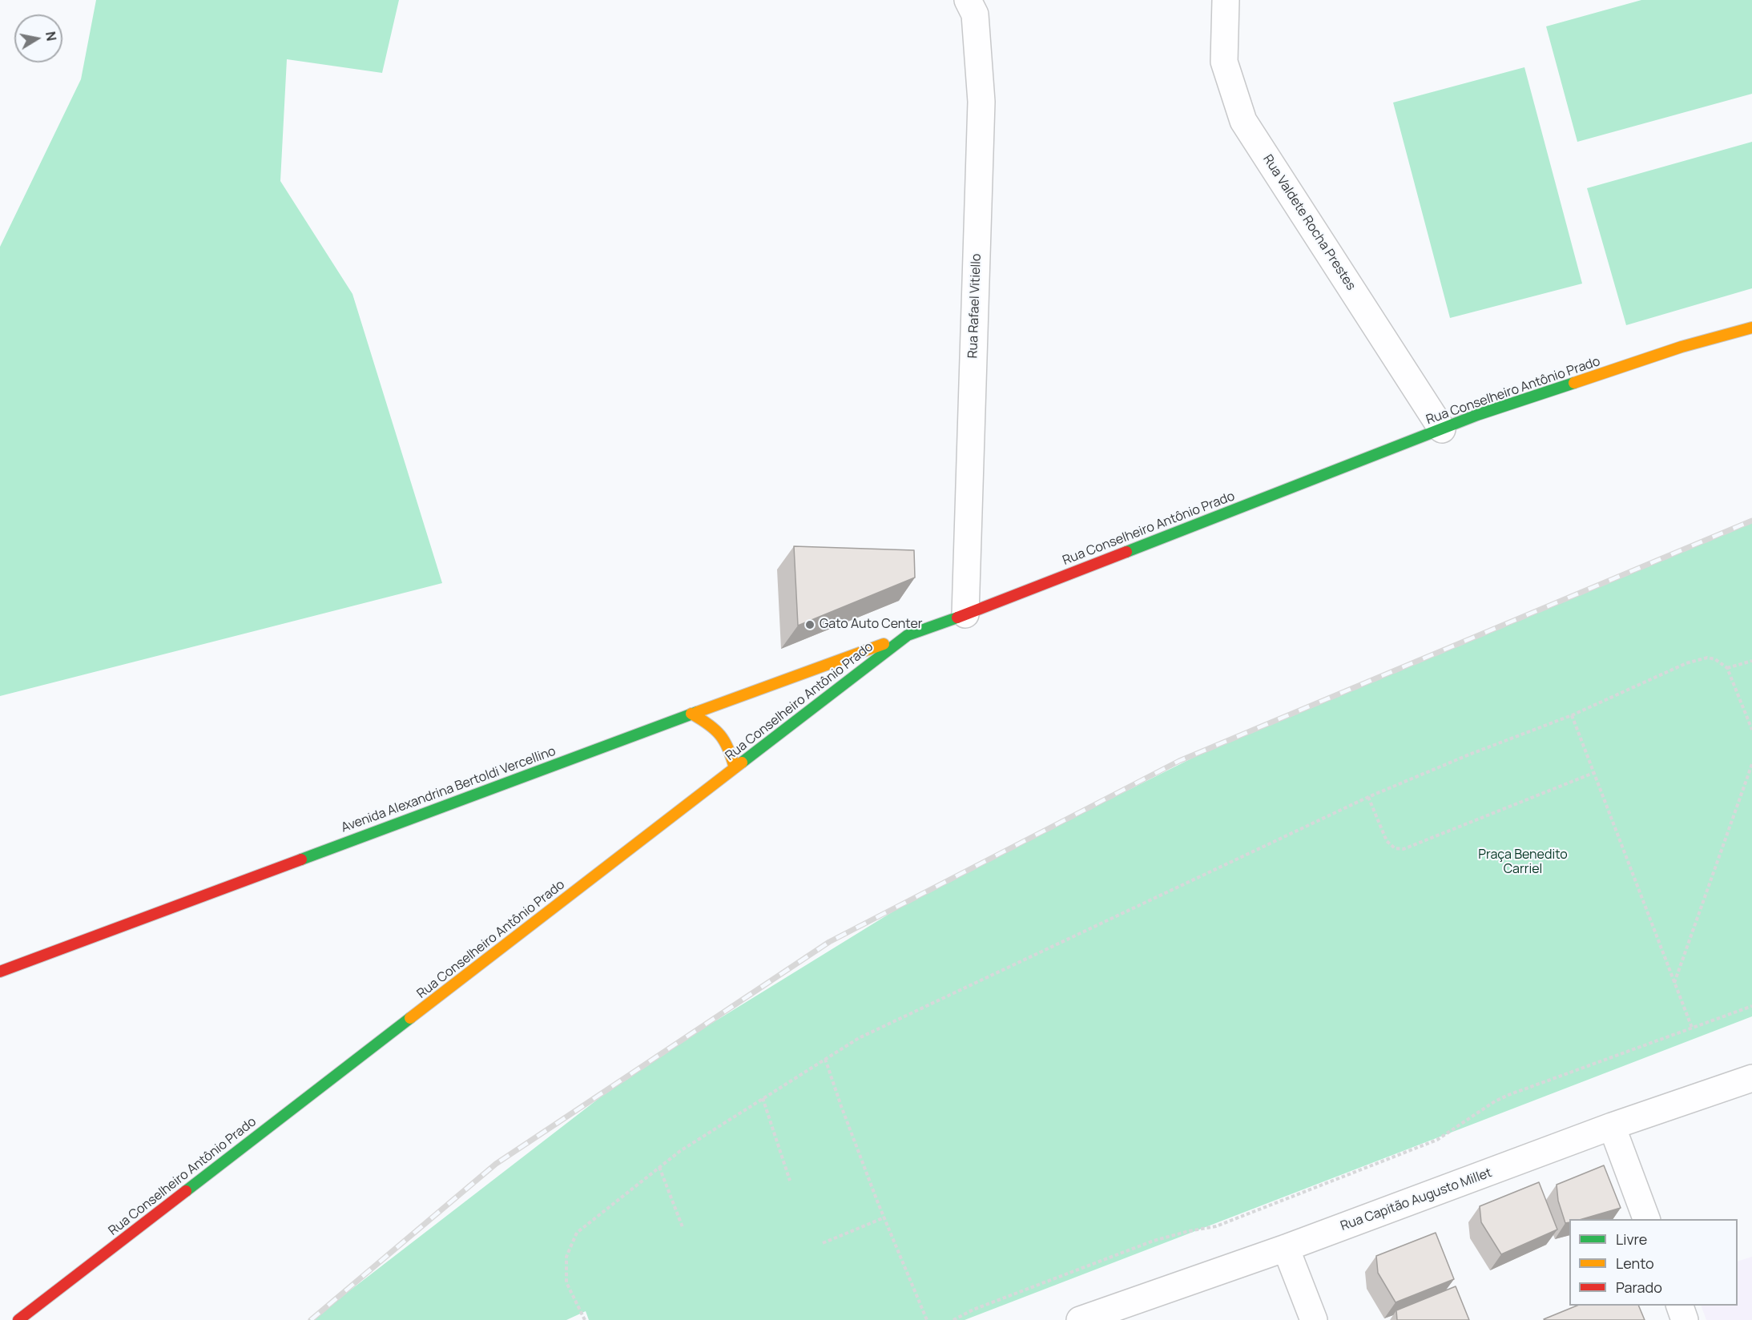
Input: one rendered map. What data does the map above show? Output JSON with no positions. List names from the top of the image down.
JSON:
{
  "streets": {
    "main road": ["Rua Conselheiro Antônio Prado", "Avenida Alexandrina Bertoldi Vercellino"],
    "street": ["Rua Valdete Rocha Prestes", "Rua Rafael Vitiello", "Rua Capitão Augusto Millet"]
  },
  "crossings": [
    ["Rua Valdete Rocha Prestes", "Rua Conselheiro Antônio Prado"],
    ["Rua Rafael Vitiello", "Rua Conselheiro Antônio Prado"],
    ["Rua Conselheiro Antônio Prado", "Avenida Alexandrina Bertoldi Vercellino"]
  ],
  "parks": ["Praça Benedito Carriel"],
  "places": ["Gato Auto Center"],
  "legend": ["Livre", "Lento", "Parado"],
  "north": "right"
}
